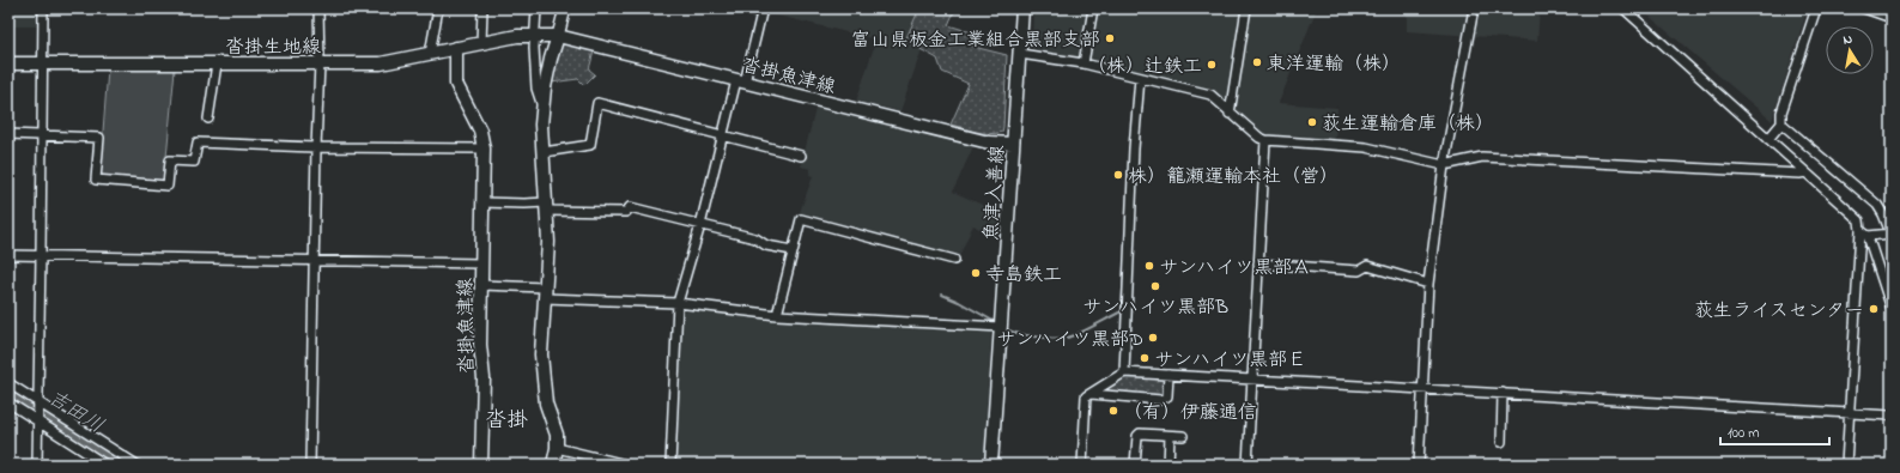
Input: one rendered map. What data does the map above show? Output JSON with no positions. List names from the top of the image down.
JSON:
{
  "streets": {
    "main road": ["沓掛生地線", "沓掛魚津線", "魚津入善線"]
  },
  "crossings": [
    ["沓掛生地線", "沓掛魚津線"],
    ["沓掛魚津線", "魚津入善線"]
  ],
  "districts": ["沓掛"],
  "water": ["吉田川"],
  "places": [
    "富山県板金工業組合黒部支部",
    "東洋運輸（株）",
    "（株）辻鉄工",
    "荻生運輸倉庫（株）",
    "株）籠瀬運輸本社（営）",
    "サンハイツ黒部Ａ",
    "寺島鉄工",
    "サンハイツ黒部B",
    "荻生ライスセンター",
    "サンハイツ黒部D",
    "サンハイツ黒部Ｅ",
    "（有）伊藤通信"
  ],
  "scale_bar": "100 m",
  "north": "top"
}
